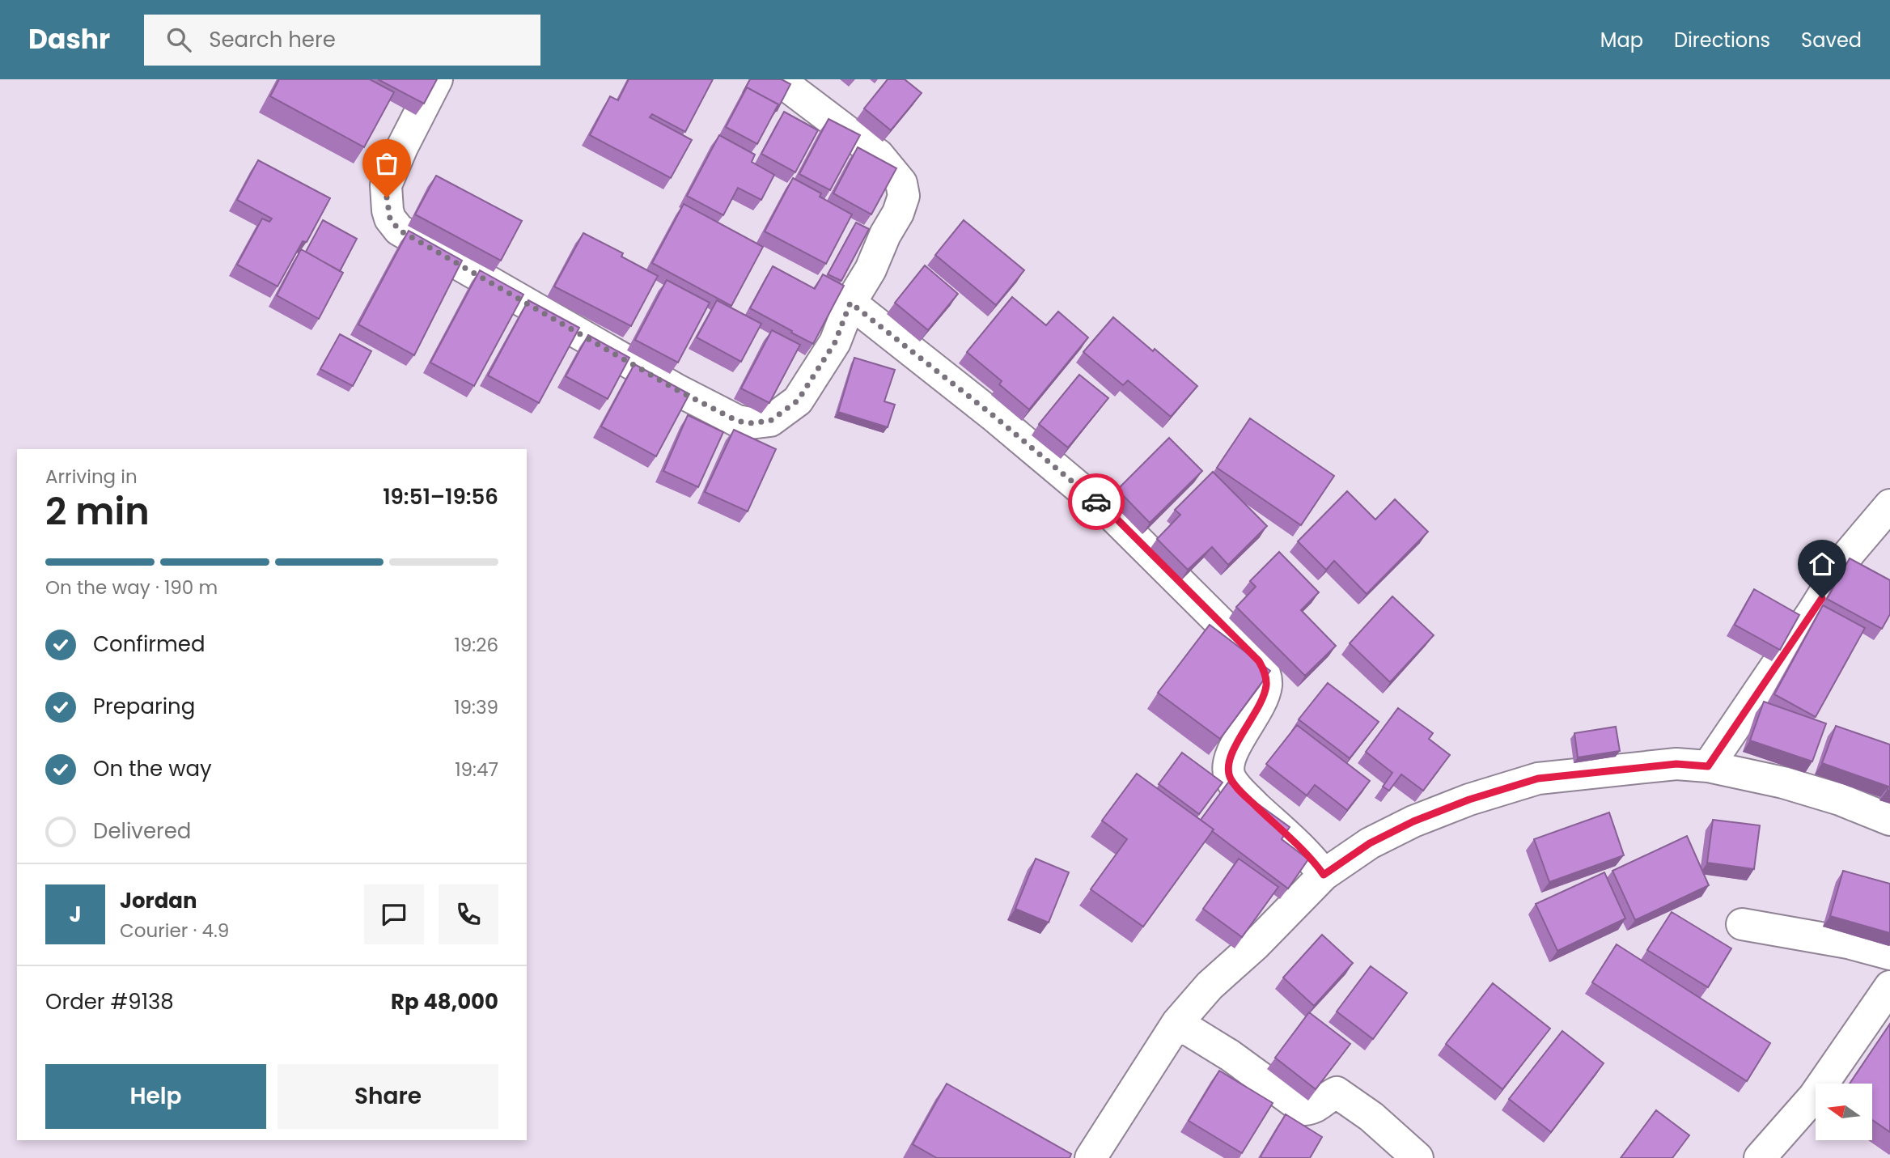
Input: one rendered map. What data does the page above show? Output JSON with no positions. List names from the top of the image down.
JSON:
{
  "north": "left",
  "page": {
    "header": "Dashr",
    "search": "Search here",
    "nav": ["Map", "Directions", "Saved"],
    "heading": ["2 min", "Arriving in", "19:51–19:56"],
    "panel": [
      "Jordan",
      "Courier · 4.9",
      "Order #9138",
      "Rp 48,000"
    ],
    "bar": "On the way · 190 m",
    "list": [
      ["Confirmed", "19:26"],
      ["Preparing", "19:39"],
      ["On the way", "19:47"],
      "Delivered"
    ],
    "round": "J",
    "buttons": ["Help", "Share"]
  }
}
